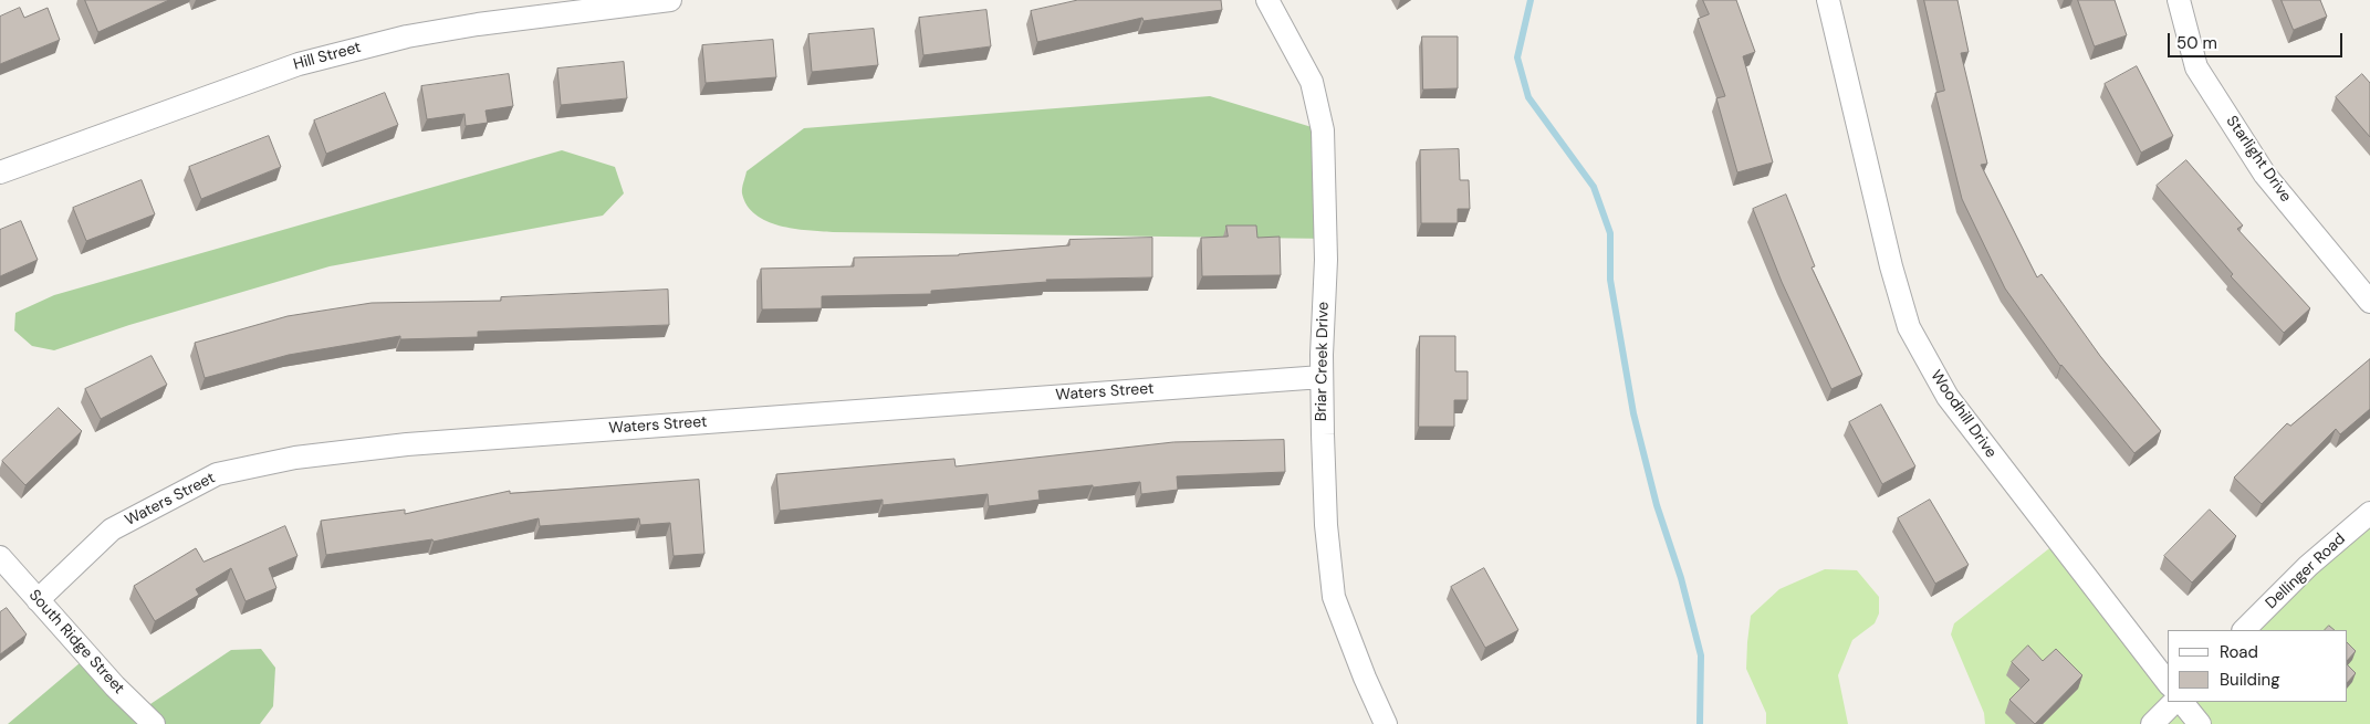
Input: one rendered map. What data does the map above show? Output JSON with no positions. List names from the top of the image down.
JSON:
{
  "streets": {
    "street": [
      "Hill Street",
      "Starlight Drive",
      "Briar Creek Drive",
      "Waters Street",
      "Woodhill Drive",
      "Dellinger Road",
      "South Ridge Street"
    ]
  },
  "crossings": [
    ["Briar Creek Drive", "Waters Street"],
    ["Waters Street", "South Ridge Street"]
  ],
  "legend": ["Road", "Building"],
  "scale_bar": "50 m"
}
